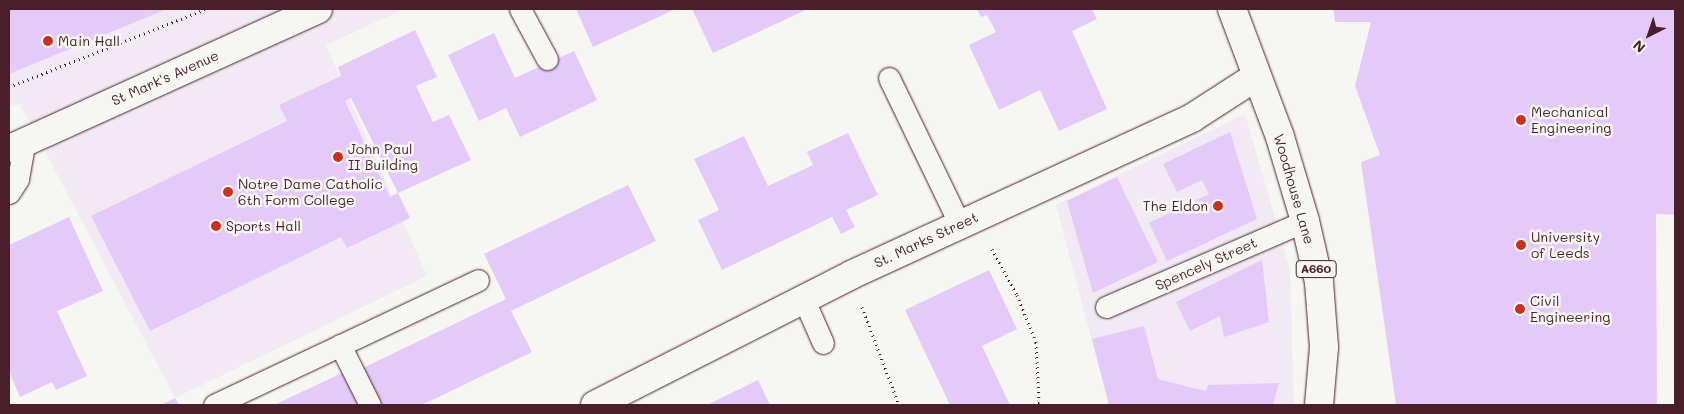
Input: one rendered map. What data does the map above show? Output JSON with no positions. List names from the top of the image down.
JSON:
{
  "streets": {
    "main road": [
      "St Mark's Avenue",
      "Woodhouse Lane",
      "St. Marks Street",
      "A660"
    ],
    "lane": ["Spencely Street"]
  },
  "crossings": [
    ["Woodhouse Lane", "St. Marks Street"],
    ["Woodhouse Lane", "Spencely Street"]
  ],
  "places": [
    "Main Hall",
    "Mechanical Engineering",
    "John Paul II Building",
    "Notre Dame Catholic 6th Form College",
    "The Eldon",
    "Sports Hall",
    "University of Leeds",
    "Civil Engineering"
  ],
  "north": "bottom left"
}
